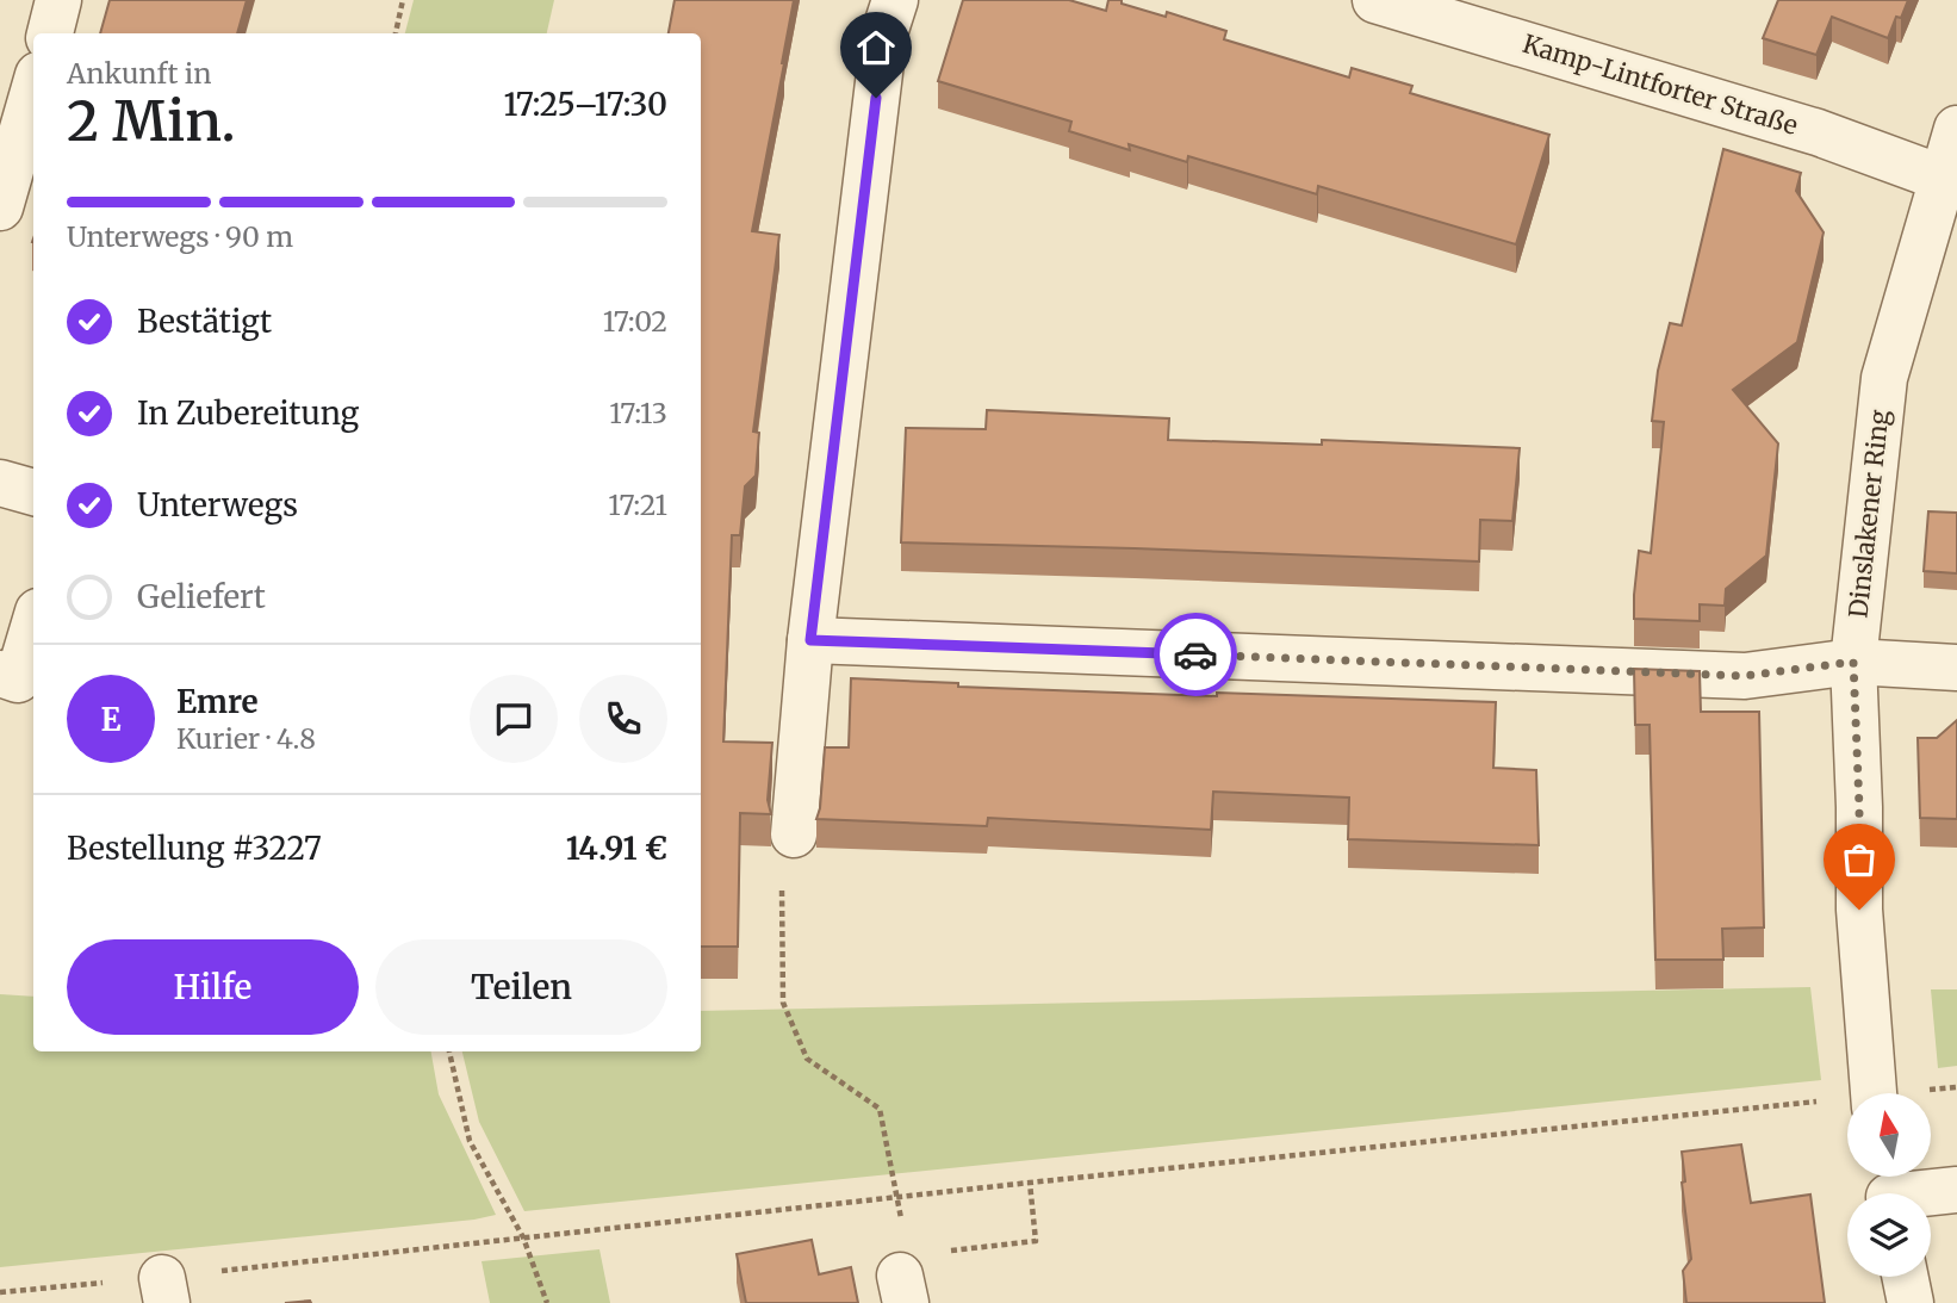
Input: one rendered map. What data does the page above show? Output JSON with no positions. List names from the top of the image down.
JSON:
{
  "streets": {
    "street": ["Kamp-Lintforter Straße", "Dinslakener Ring"]
  },
  "crossings": [
    ["Kamp-Lintforter Straße", "Dinslakener Ring"]
  ],
  "north": "top",
  "page": {
    "heading": ["2 Min.", "Ankunft in", "17:25–17:30"],
    "panel": [
      "Emre",
      "Kurier · 4.8",
      "Bestellung #3227",
      "14.91 €"
    ],
    "bar": "Unterwegs · 90 m",
    "list": [
      ["Bestätigt", "17:02"],
      ["In Zubereitung", "17:13"],
      ["Unterwegs", "17:21"],
      "Geliefert"
    ],
    "round": "E",
    "buttons": ["Hilfe", "Teilen"]
  }
}
